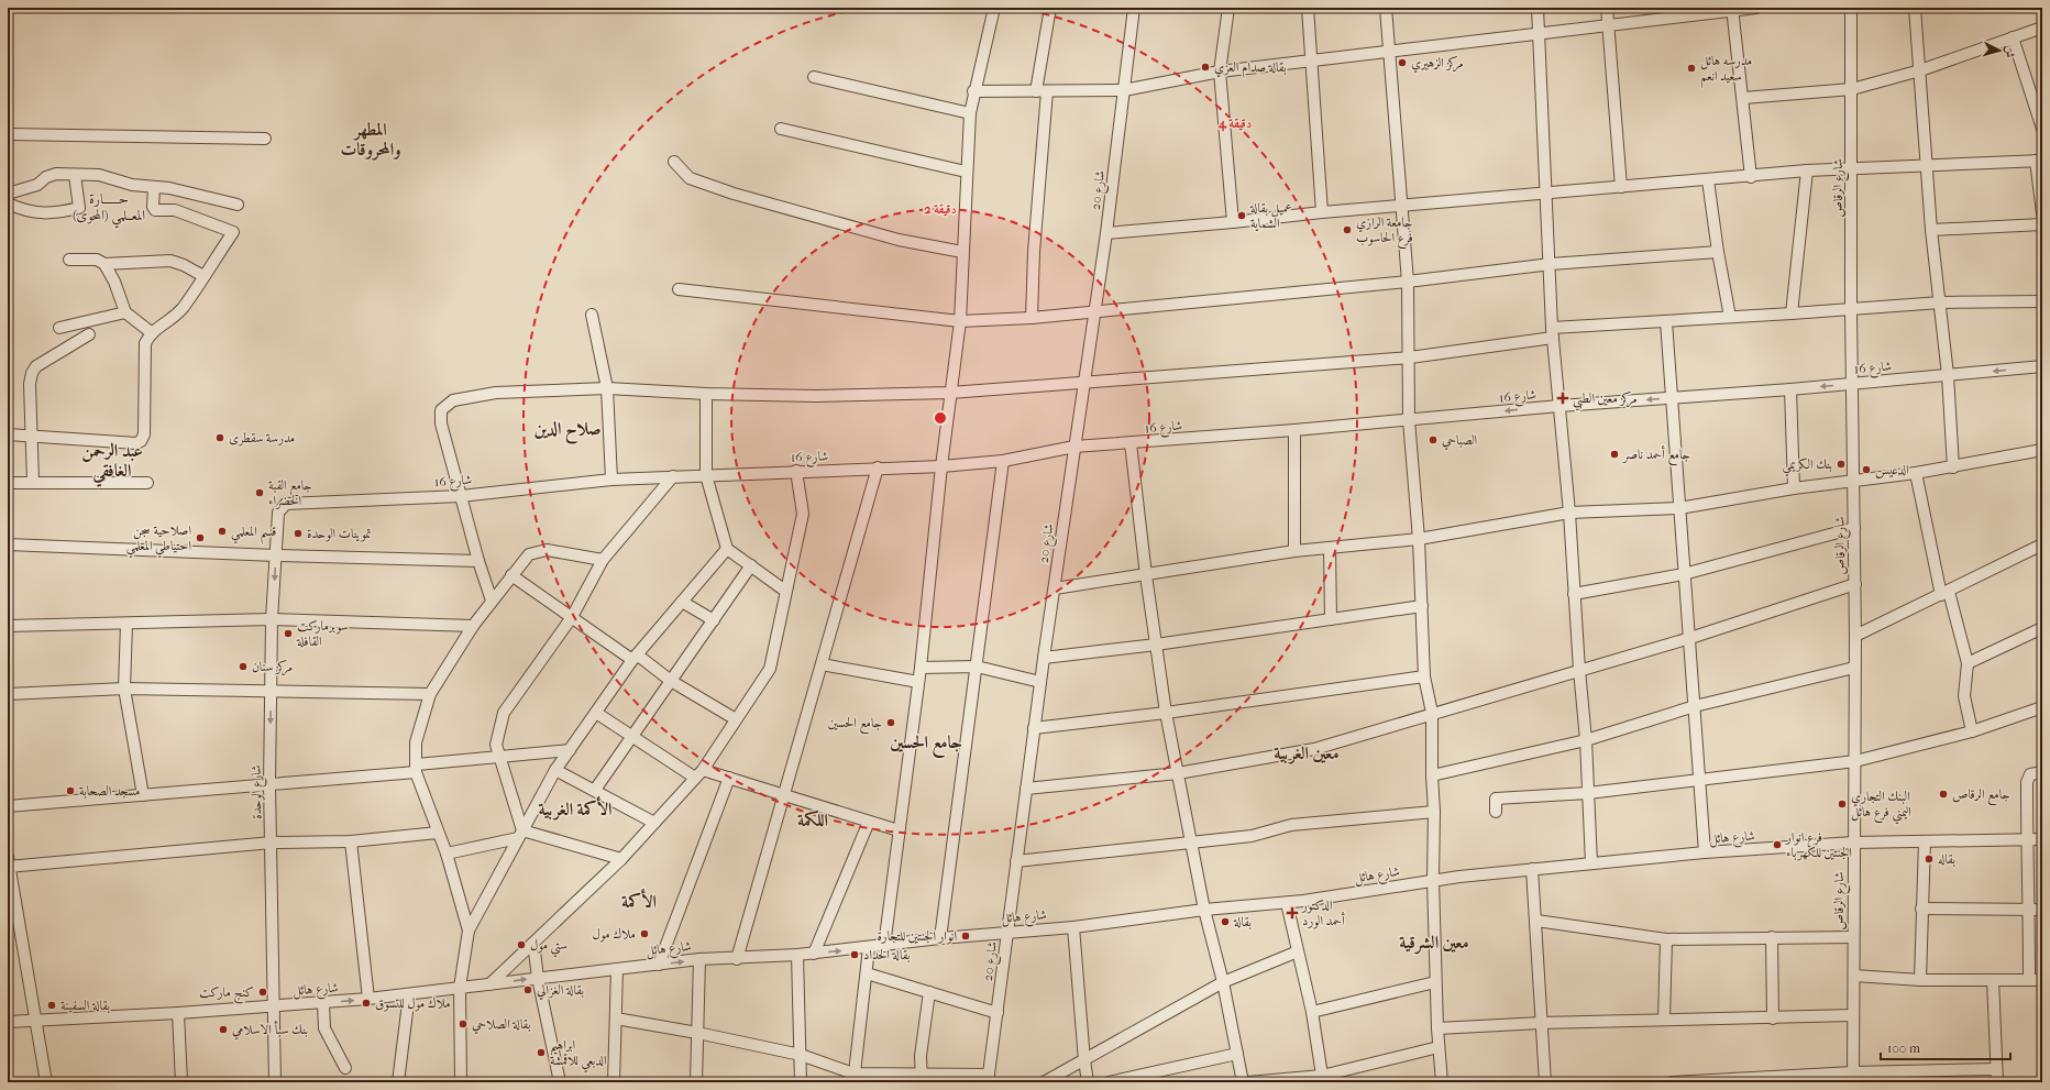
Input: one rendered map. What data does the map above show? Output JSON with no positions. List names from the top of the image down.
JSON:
{
  "streets": {
    "street": [
      "شارع الرقاص",
      "شارع 20",
      "شارع 16",
      "شارع الوحدة",
      "شارع هائل"
    ]
  },
  "crossings": [
    ["شارع الرقاص", "شارع 16"],
    ["شارع الرقاص", "شارع هائل"],
    ["شارع 20", "شارع 16"],
    ["شارع 20", "شارع هائل"],
    ["شارع 16", "شارع الوحدة"],
    ["شارع الوحدة", "شارع هائل"]
  ],
  "districts": [
    "المطهر والمحروقات",
    "حــــــارة المعــلمي (المحوى)",
    "صلاح الدين",
    "عبد الرحمن الغافقي",
    "جامع الحسين",
    "معين الغربية",
    "الأكمة الغربية",
    "اللكمة",
    "الأكمة",
    "معين الشرقية"
  ],
  "places": {
    "other": [
      "مركز الزهيري",
      "بقالة صدام العزي",
      "مدرسه هائل سعيد انعم",
      "عميل بقالة الشماية",
      "جامعة الرازي فرع الحاسوب",
      "مدرسة سقطرى",
      "الصباحي",
      "جامع أحمد ناصر",
      "بنك الكريمي",
      "الدعيس",
      "جامع القبة الخضراء",
      "قسم المعلمي",
      "تموينات الوحدة",
      "اصلاحية سجن احتياطي المعلمي",
      "سوبرمارکت القافلة",
      "مركز سنان",
      "جامع الحسين",
      "مسجد الصحابة",
      "جامع الرقاص",
      "البنك التجاري اليمني فرع هائل",
      "فرع انوار الجنتين للكهرباء",
      "بقاله",
      "بقالة",
      "ملاك مول",
      "انوار الجنتين للتجارة",
      "ستي مول",
      "بقالة الحداد",
      "بقالة الغزالي",
      "كنج ماركت",
      "ملاك مول للتسوق",
      "بقالة السفينة",
      "بقالة الصلاحي",
      "بنك سبأ الاسلامي",
      "ابراهيم الدبعي للاقمشة"
    ],
    "health": ["مركز معين الطبي", "الدكتور أحمد الورد"]
  },
  "scale_bar": "100 m",
  "north": "right",
  "rings": ["4 دقيقة", "2 دقيقة"]
}
